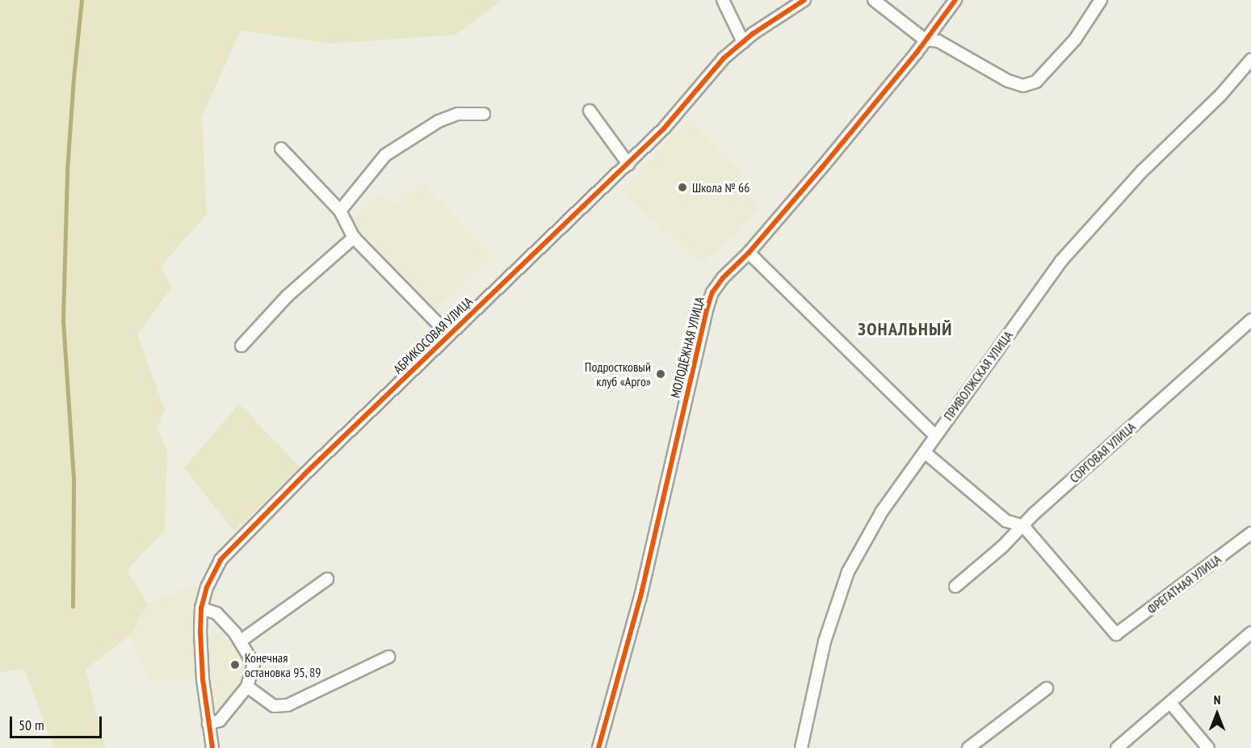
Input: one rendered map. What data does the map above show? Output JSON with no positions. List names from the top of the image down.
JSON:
{
  "streets": {
    "street": [
      "АБРИКОСОВАЯ УЛИЦА",
      "МОЛОДЁЖНАЯ УЛИЦА",
      "ПРИВОЛЖСКАЯ УЛИЦА",
      "СОРГОВАЯ УЛИЦА",
      "ФРЕГАТНАЯ УЛИЦА"
    ]
  },
  "crossings": [
    ["СОРГОВАЯ УЛИЦА", "ФРЕГАТНАЯ УЛИЦА"]
  ],
  "districts": ["ЗОНАЛЬНЫЙ"],
  "places": ["Школа № 66", "Подростковый клуб «Арго»", "Конечная остановка 95, 89"],
  "scale_bar": "50 m",
  "north": "top"
}
